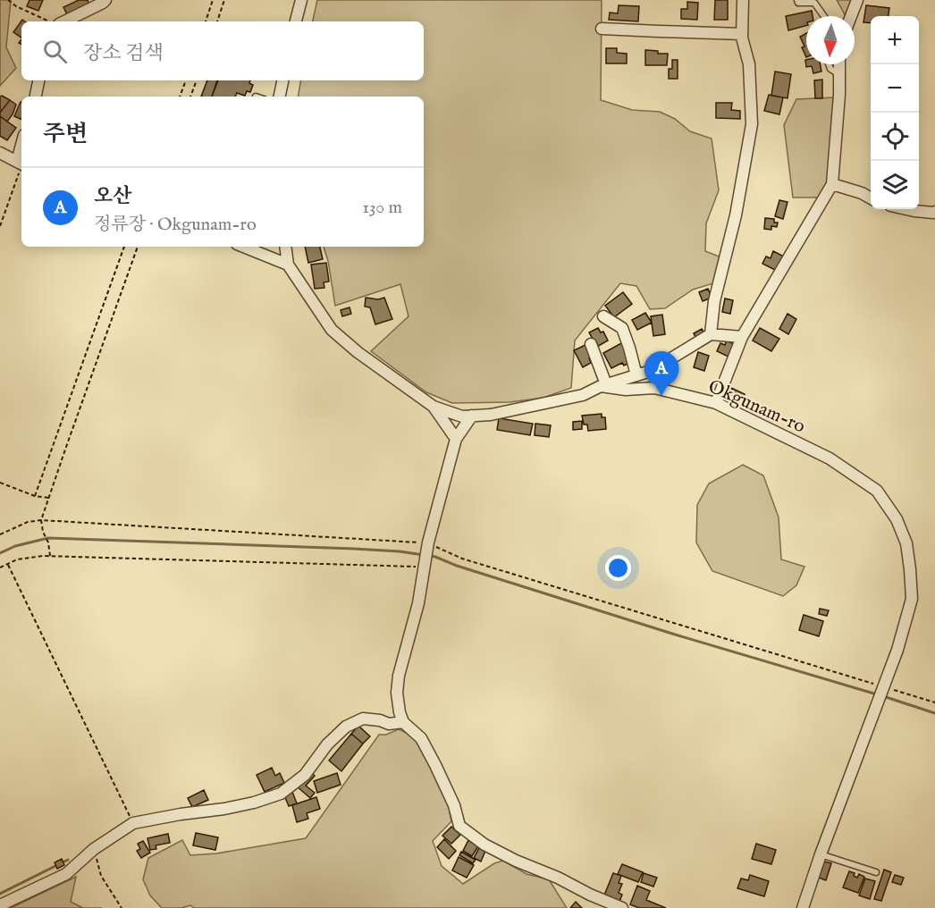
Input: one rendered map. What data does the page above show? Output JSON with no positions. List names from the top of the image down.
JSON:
{
  "streets": {
    "street": ["Okgunam-ro"]
  },
  "north": "bottom",
  "page": {
    "map_buttons": ["+", "−"],
    "search": "장소 검색",
    "heading": "주변",
    "list": [
      {
        "mark": "A",
        "name": "오산",
        "note": "정류장 · Okgunam-ro",
        "value": "130 m"
      }
    ],
    "pins": "A"
  }
}
